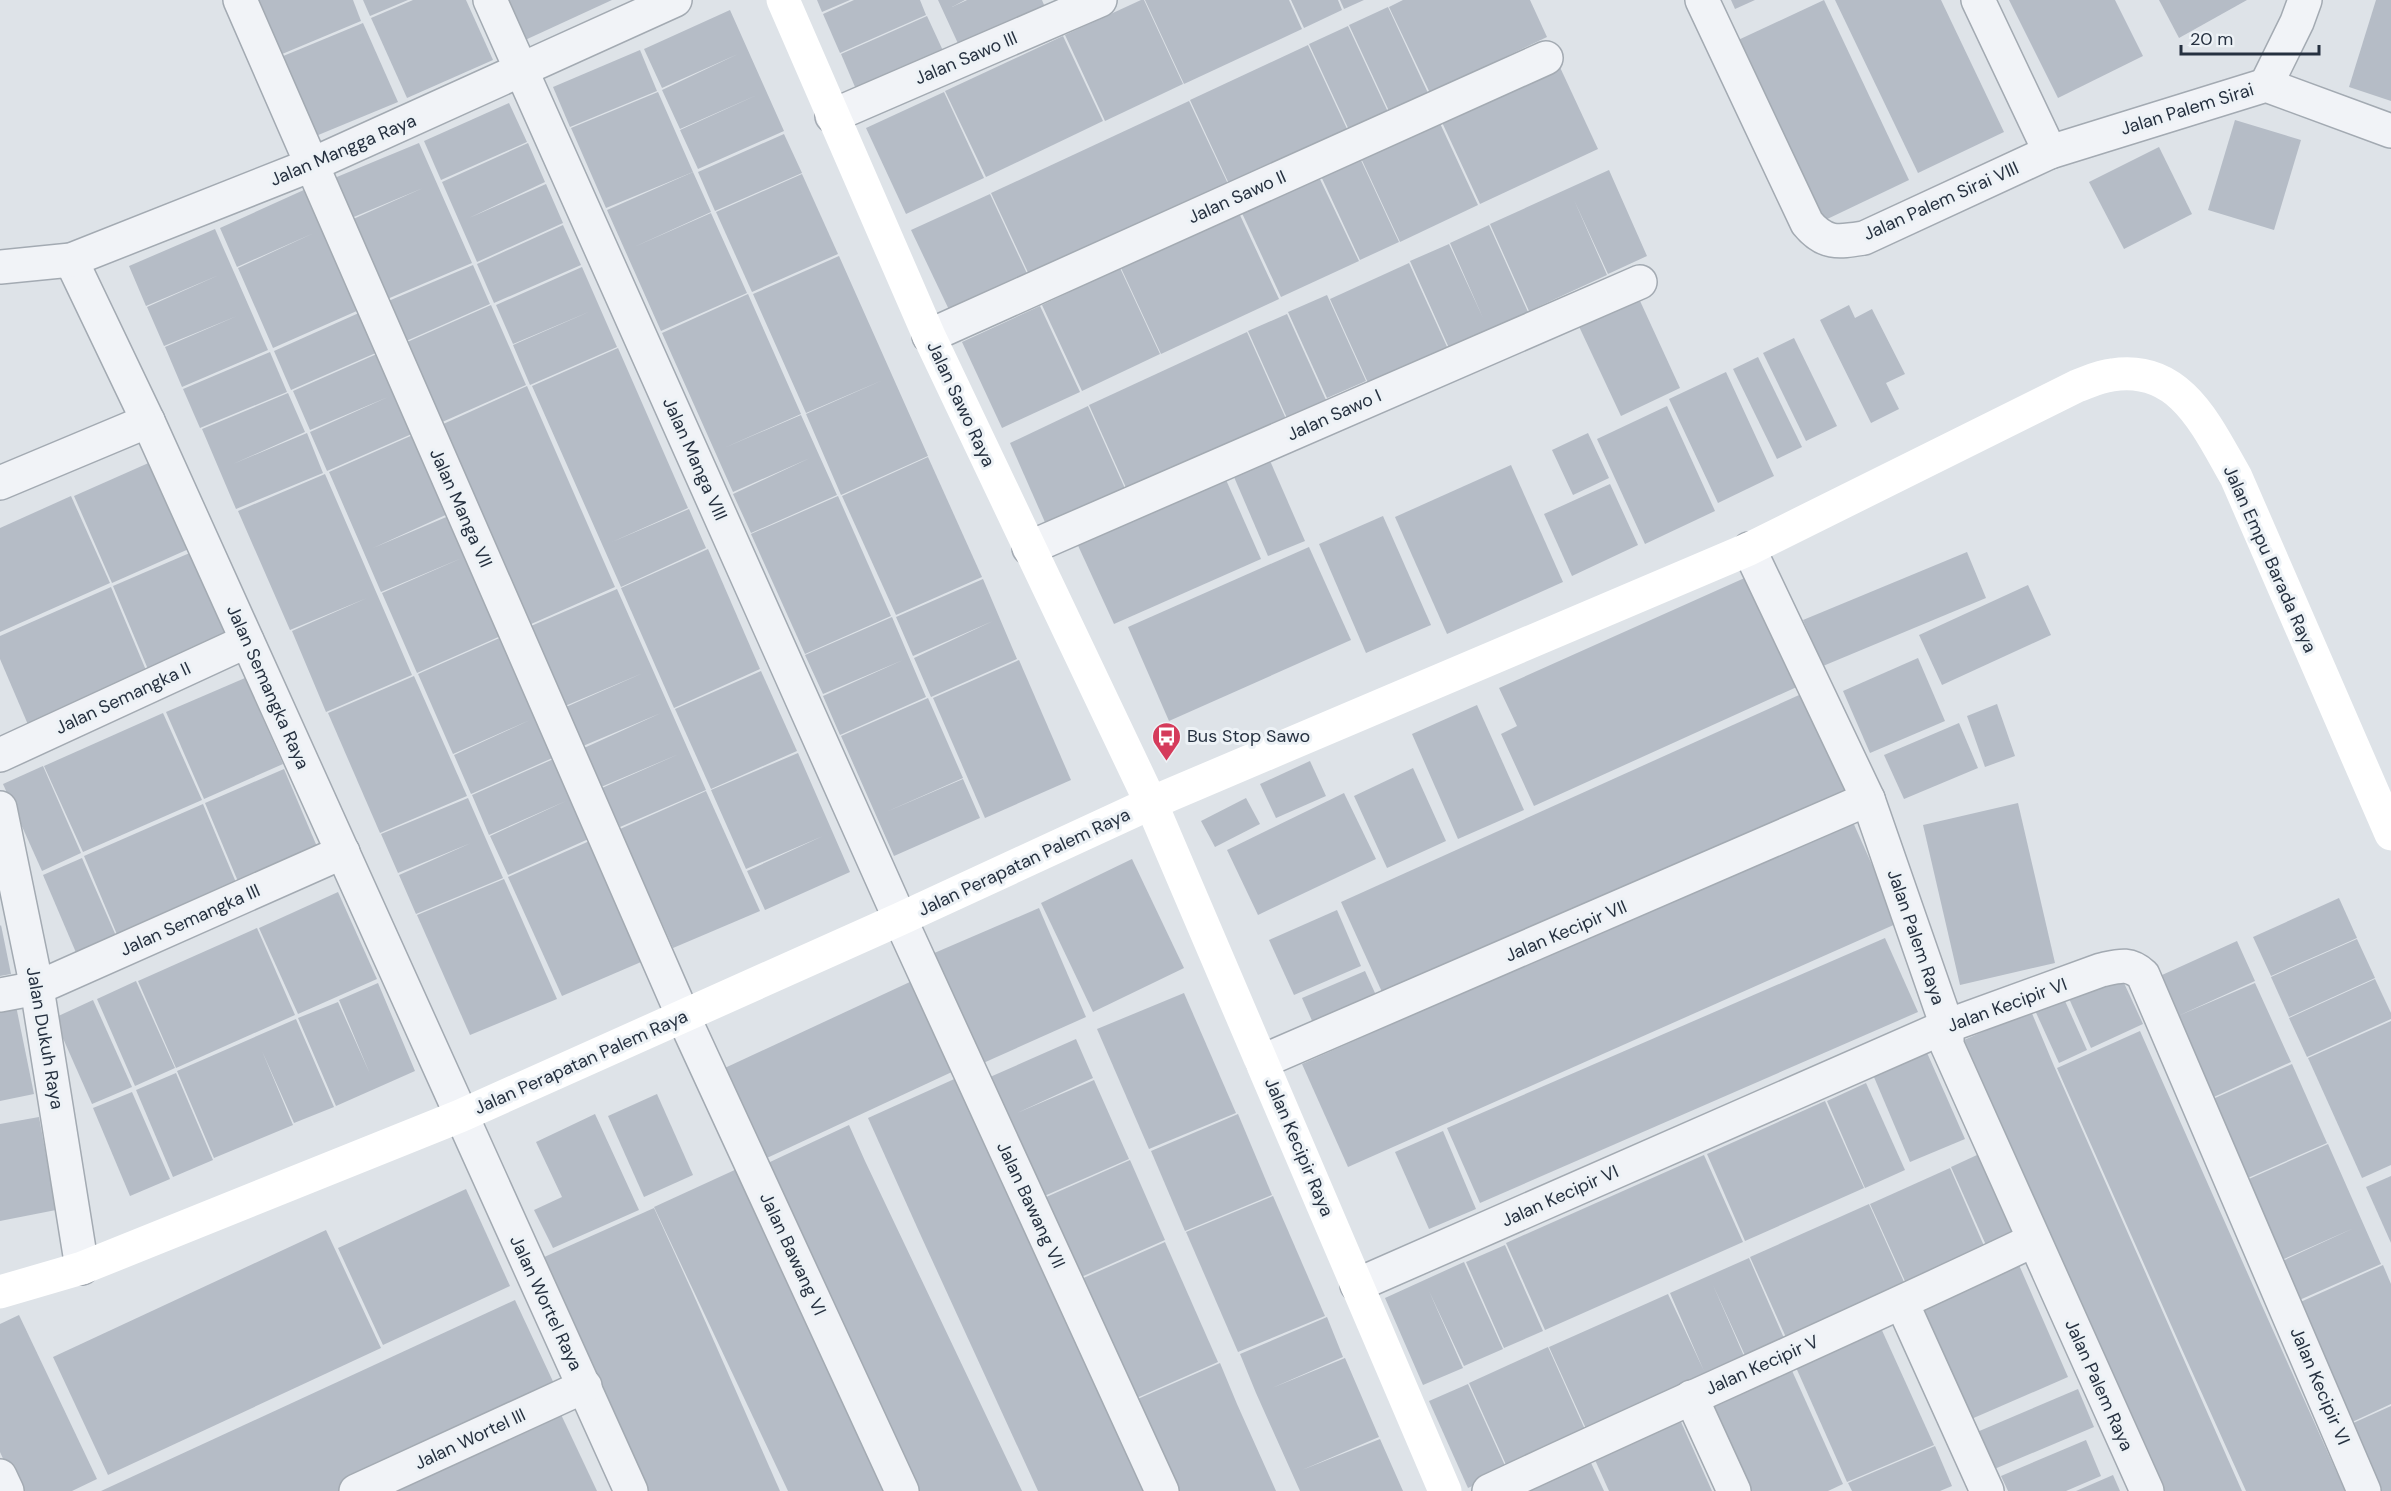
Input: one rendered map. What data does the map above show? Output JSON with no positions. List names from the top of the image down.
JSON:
{
  "streets": {
    "street": [
      "Jalan Sawo III",
      "Jalan Palem Sirai",
      "Jalan Mangga Raya",
      "Jalan Sawo II",
      "Jalan Palem Sirai VIII",
      "Jalan Sawo Raya",
      "Jalan Sawo I",
      "Jalan Manga VIII",
      "Jalan Manga VII",
      "Jalan Empu Barada Raya",
      "Jalan Semangka Raya",
      "Jalan Semangka II",
      "Jalan Perapatan Palem Raya",
      "Jalan Semangka III",
      "Jalan Kecipir VII",
      "Jalan Palem Raya",
      "Jalan Kecipir VI",
      "Jalan Dukuh Raya",
      "Jalan Kecipir Raya",
      "Jalan Bawang VII",
      "Jalan Bawang VI",
      "Jalan Wortel Raya",
      "Jalan Kecipir V",
      "Jalan Wortel III"
    ]
  },
  "crossings": [
    ["Jalan Sawo III", "Jalan Sawo Raya"],
    ["Jalan Palem Sirai", "Jalan Palem Sirai VIII"],
    ["Jalan Mangga Raya", "Jalan Manga VIII"],
    ["Jalan Mangga Raya", "Jalan Manga VII"],
    ["Jalan Mangga Raya", "Jalan Semangka Raya"],
    ["Jalan Sawo II", "Jalan Sawo Raya"],
    ["Jalan Sawo Raya", "Jalan Sawo I"],
    ["Jalan Sawo Raya", "Jalan Perapatan Palem Raya"],
    ["Jalan Sawo Raya", "Jalan Kecipir Raya"],
    ["Jalan Manga VIII", "Jalan Perapatan Palem Raya"],
    ["Jalan Manga VIII", "Jalan Bawang VII"],
    ["Jalan Manga VII", "Jalan Perapatan Palem Raya"],
    ["Jalan Manga VII", "Jalan Bawang VI"],
    ["Jalan Empu Barada Raya", "Jalan Perapatan Palem Raya"],
    ["Jalan Empu Barada Raya", "Jalan Palem Raya"],
    ["Jalan Semangka Raya", "Jalan Semangka II"],
    ["Jalan Semangka Raya", "Jalan Perapatan Palem Raya"],
    ["Jalan Semangka Raya", "Jalan Semangka III"],
    ["Jalan Semangka Raya", "Jalan Wortel Raya"],
    ["Jalan Perapatan Palem Raya", "Jalan Palem Raya"],
    ["Jalan Perapatan Palem Raya", "Jalan Dukuh Raya"],
    ["Jalan Perapatan Palem Raya", "Jalan Kecipir Raya"],
    ["Jalan Perapatan Palem Raya", "Jalan Bawang VII"],
    ["Jalan Perapatan Palem Raya", "Jalan Bawang VI"],
    ["Jalan Perapatan Palem Raya", "Jalan Wortel Raya"],
    ["Jalan Semangka III", "Jalan Dukuh Raya"],
    ["Jalan Kecipir VII", "Jalan Palem Raya"],
    ["Jalan Kecipir VII", "Jalan Kecipir Raya"],
    ["Jalan Palem Raya", "Jalan Kecipir VI"],
    ["Jalan Palem Raya", "Jalan Kecipir V"],
    ["Jalan Kecipir VI", "Jalan Kecipir Raya"],
    ["Jalan Wortel Raya", "Jalan Wortel III"]
  ],
  "places": {
    "bus stop": ["Bus Stop Sawo"]
  },
  "scale_bar": "20 m"
}
